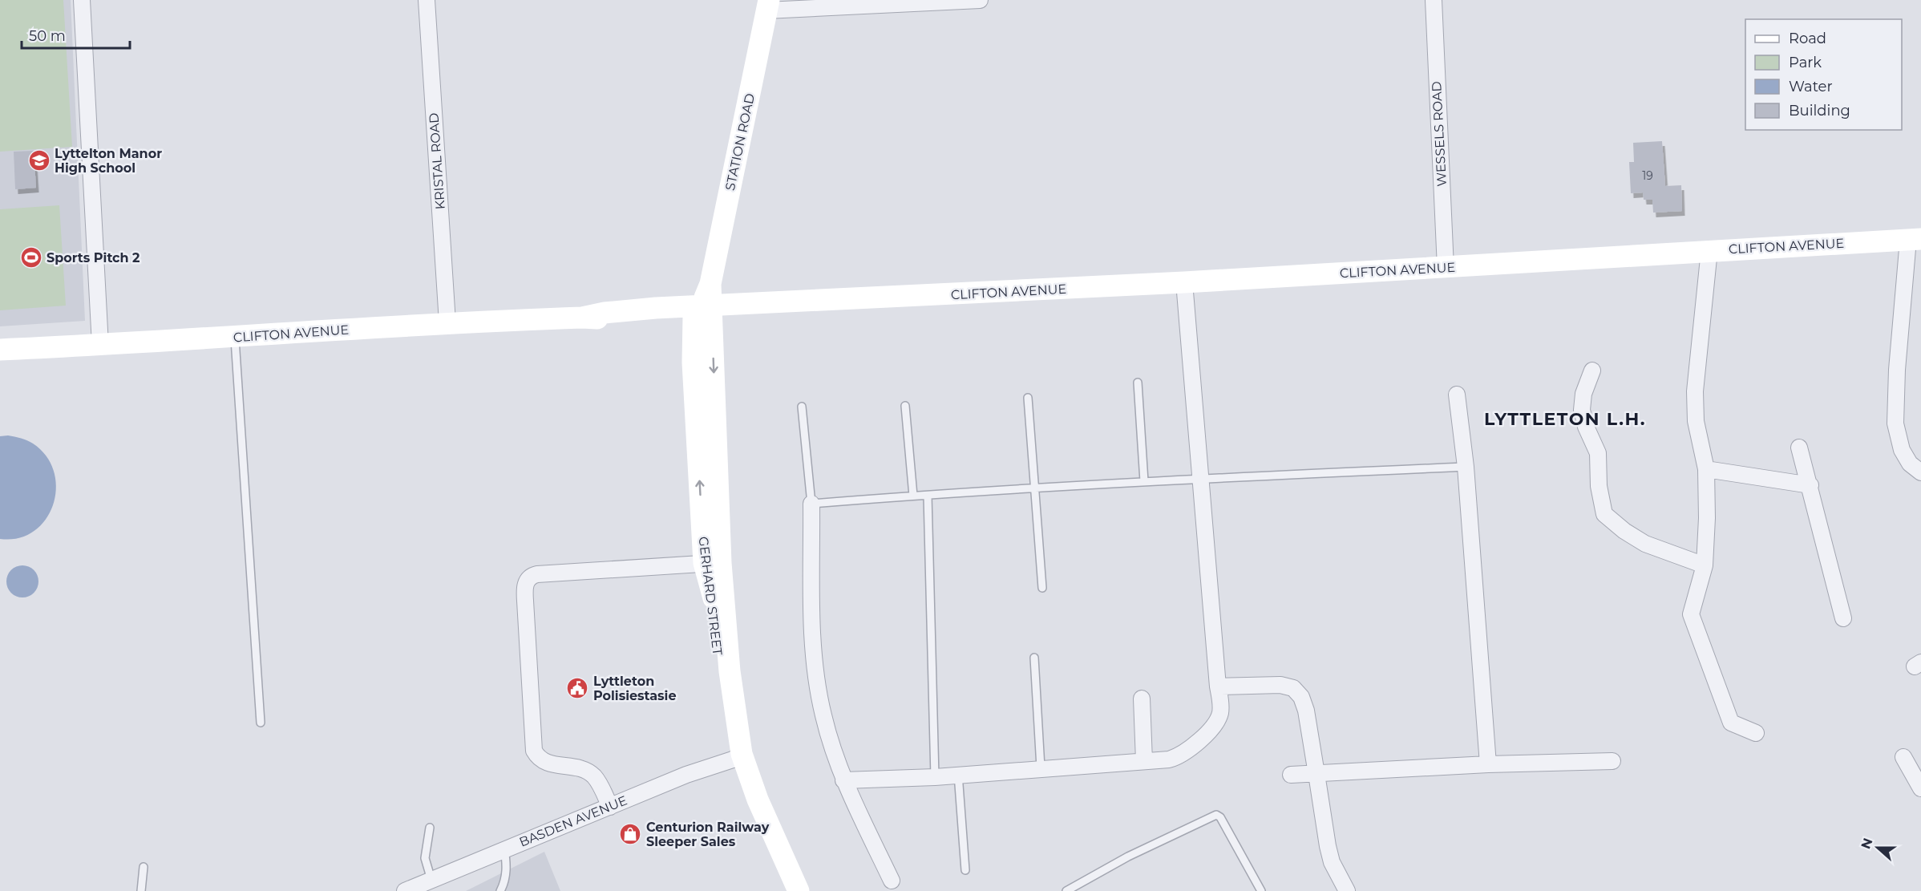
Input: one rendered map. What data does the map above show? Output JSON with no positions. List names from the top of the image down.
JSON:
{
  "streets": {
    "street": [
      "WESSELS ROAD",
      "STATION ROAD",
      "KRISTAL ROAD",
      "CLIFTON AVENUE",
      "GERHARD STREET",
      "BASDEN AVENUE"
    ]
  },
  "crossings": [
    ["WESSELS ROAD", "CLIFTON AVENUE"],
    ["STATION ROAD", "CLIFTON AVENUE"],
    ["STATION ROAD", "GERHARD STREET"],
    ["KRISTAL ROAD", "CLIFTON AVENUE"],
    ["CLIFTON AVENUE", "GERHARD STREET"],
    ["GERHARD STREET", "BASDEN AVENUE"]
  ],
  "districts": ["LYTTLETON L.H."],
  "places": {
    "school or university": ["Lyttelton Manor High School"],
    "sports": ["Sports Pitch 2"],
    "public building": ["Lyttleton Polisiestasie"],
    "shop": ["Centurion Railway Sleeper Sales"]
  },
  "house_numbers": ["19"],
  "legend": [
    "Road",
    "Park",
    "Water",
    "Building"
  ],
  "scale_bar": "50 m",
  "north": "left"
}
